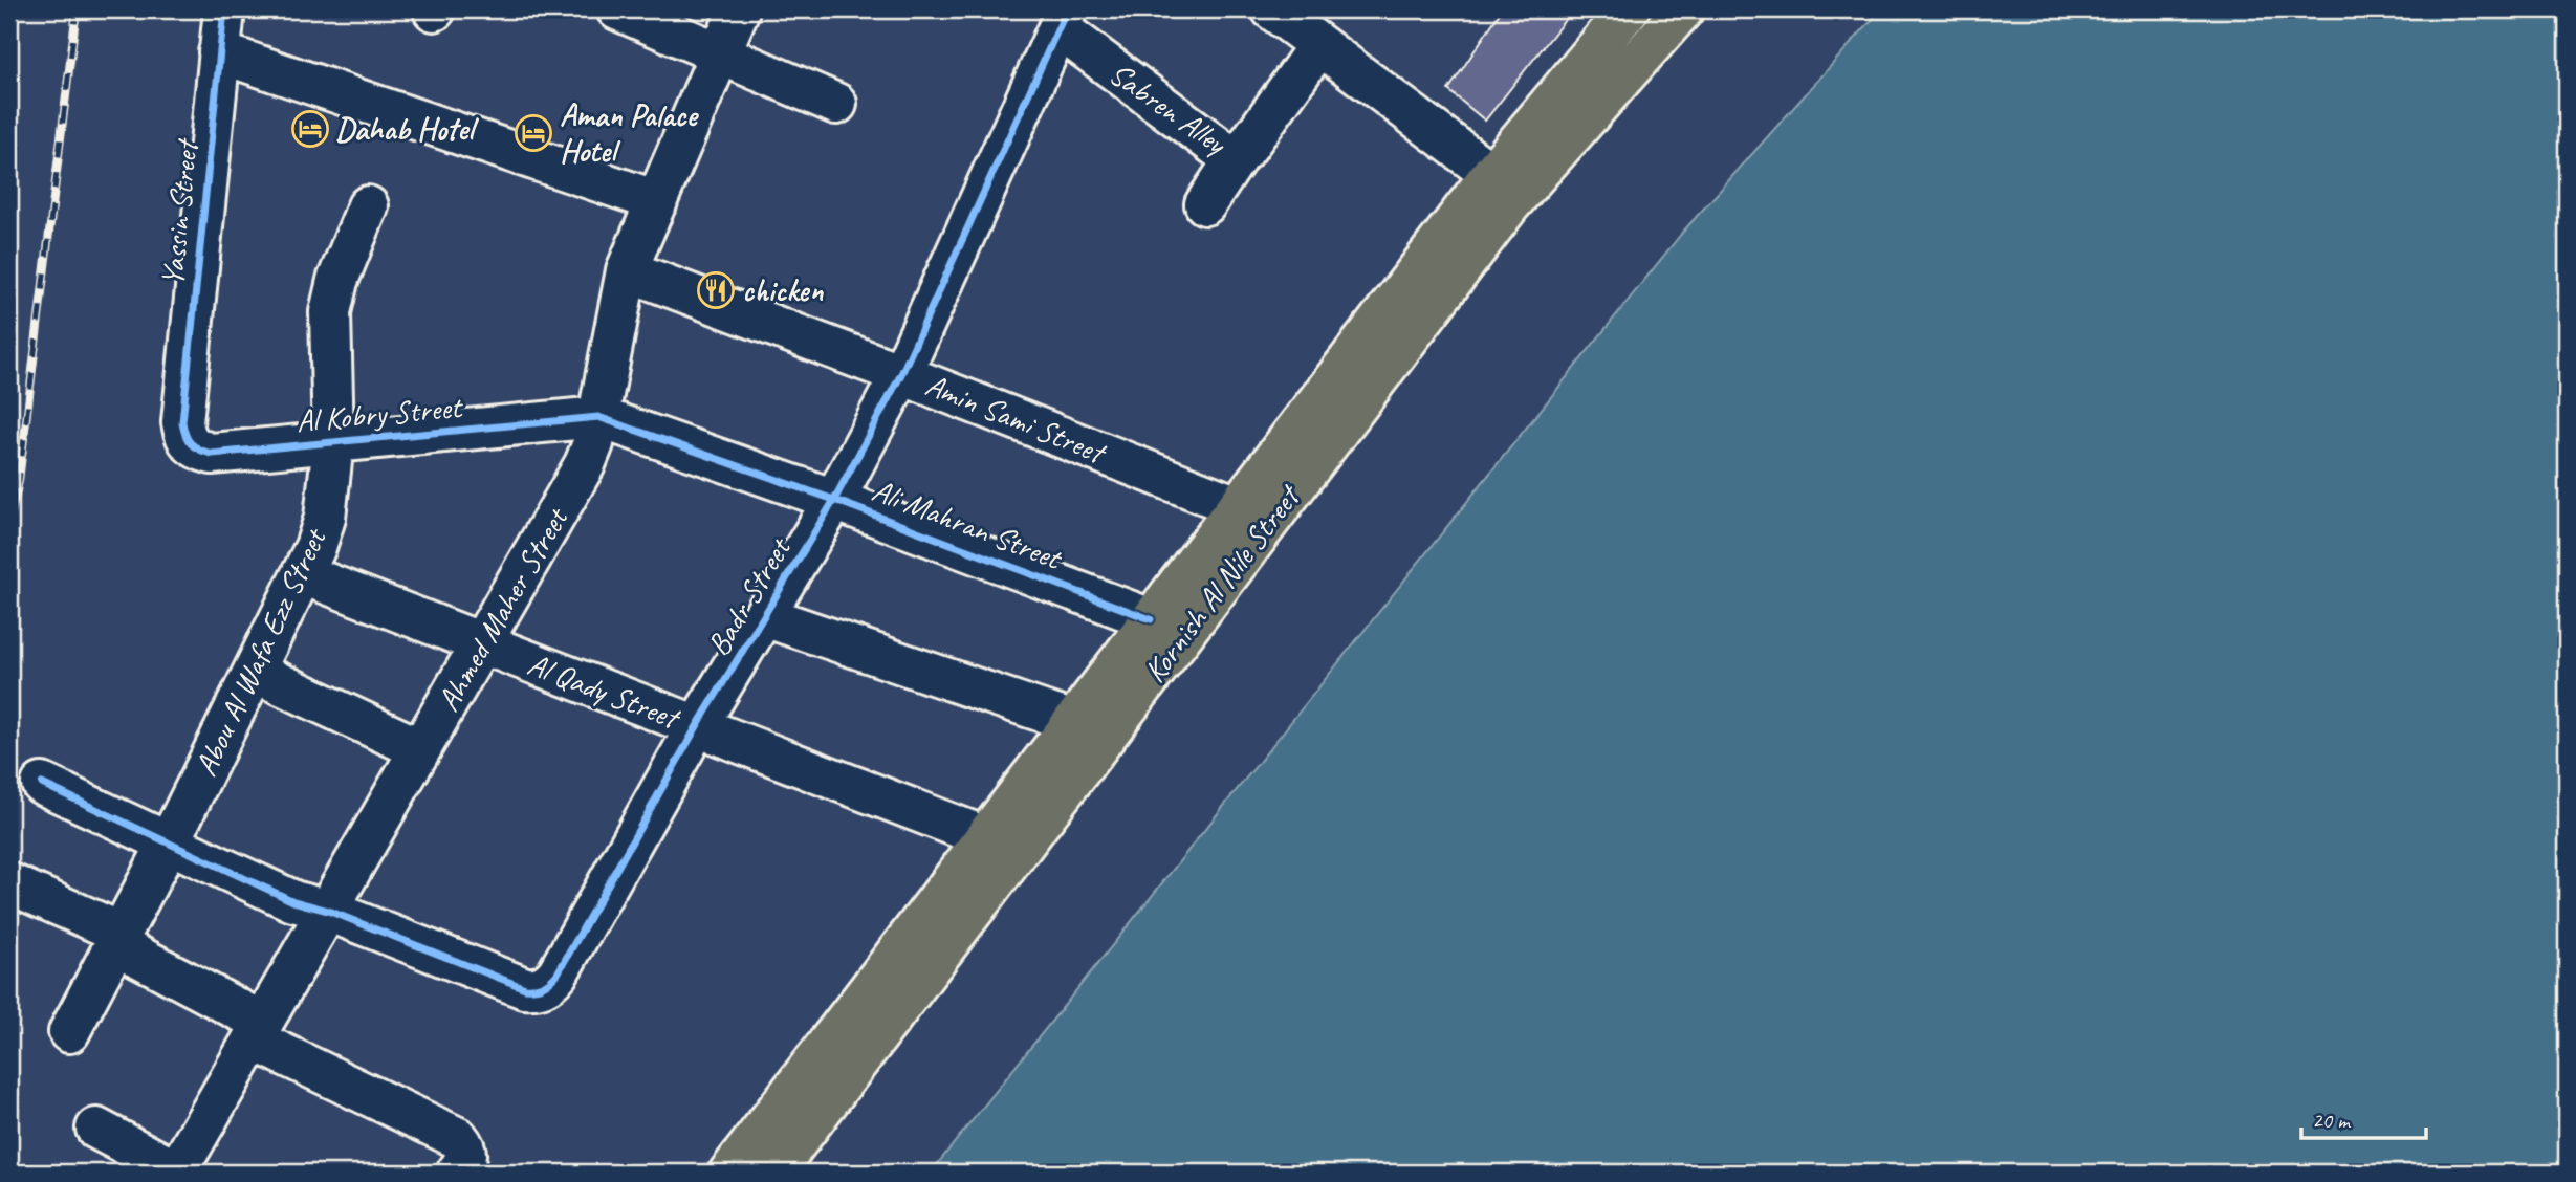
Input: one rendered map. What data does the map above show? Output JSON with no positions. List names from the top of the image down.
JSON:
{
  "streets": {
    "main road": ["Kornish Al Nile Street"],
    "street": [
      "Sabren Alley",
      "Yassin Street",
      "Al Kobry Street",
      "Amin Sami Street",
      "Ali Mahran Street",
      "Badr Street",
      "Ahmed Maher Street",
      "Abou Al Wafa Ezz Street",
      "Al Qady Street"
    ]
  },
  "crossings": [
    ["Sabren Alley", "Badr Street"],
    ["Yassin Street", "Al Kobry Street"],
    ["Al Kobry Street", "Ali Mahran Street"],
    ["Al Kobry Street", "Ahmed Maher Street"],
    ["Al Kobry Street", "Abou Al Wafa Ezz Street"],
    ["Amin Sami Street", "Kornish Al Nile Street"],
    ["Amin Sami Street", "Badr Street"],
    ["Amin Sami Street", "Ahmed Maher Street"],
    ["Ali Mahran Street", "Kornish Al Nile Street"],
    ["Ali Mahran Street", "Badr Street"],
    ["Ali Mahran Street", "Ahmed Maher Street"],
    ["Kornish Al Nile Street", "Al Qady Street"],
    ["Badr Street", "Ahmed Maher Street"],
    ["Badr Street", "Al Qady Street"],
    ["Ahmed Maher Street", "Al Qady Street"],
    ["Abou Al Wafa Ezz Street", "Al Qady Street"]
  ],
  "places": {
    "hotel": ["Dahab Hotel", "Aman Palace Hotel"],
    "restaurant": ["chicken"]
  },
  "scale_bar": "20 m"
}
